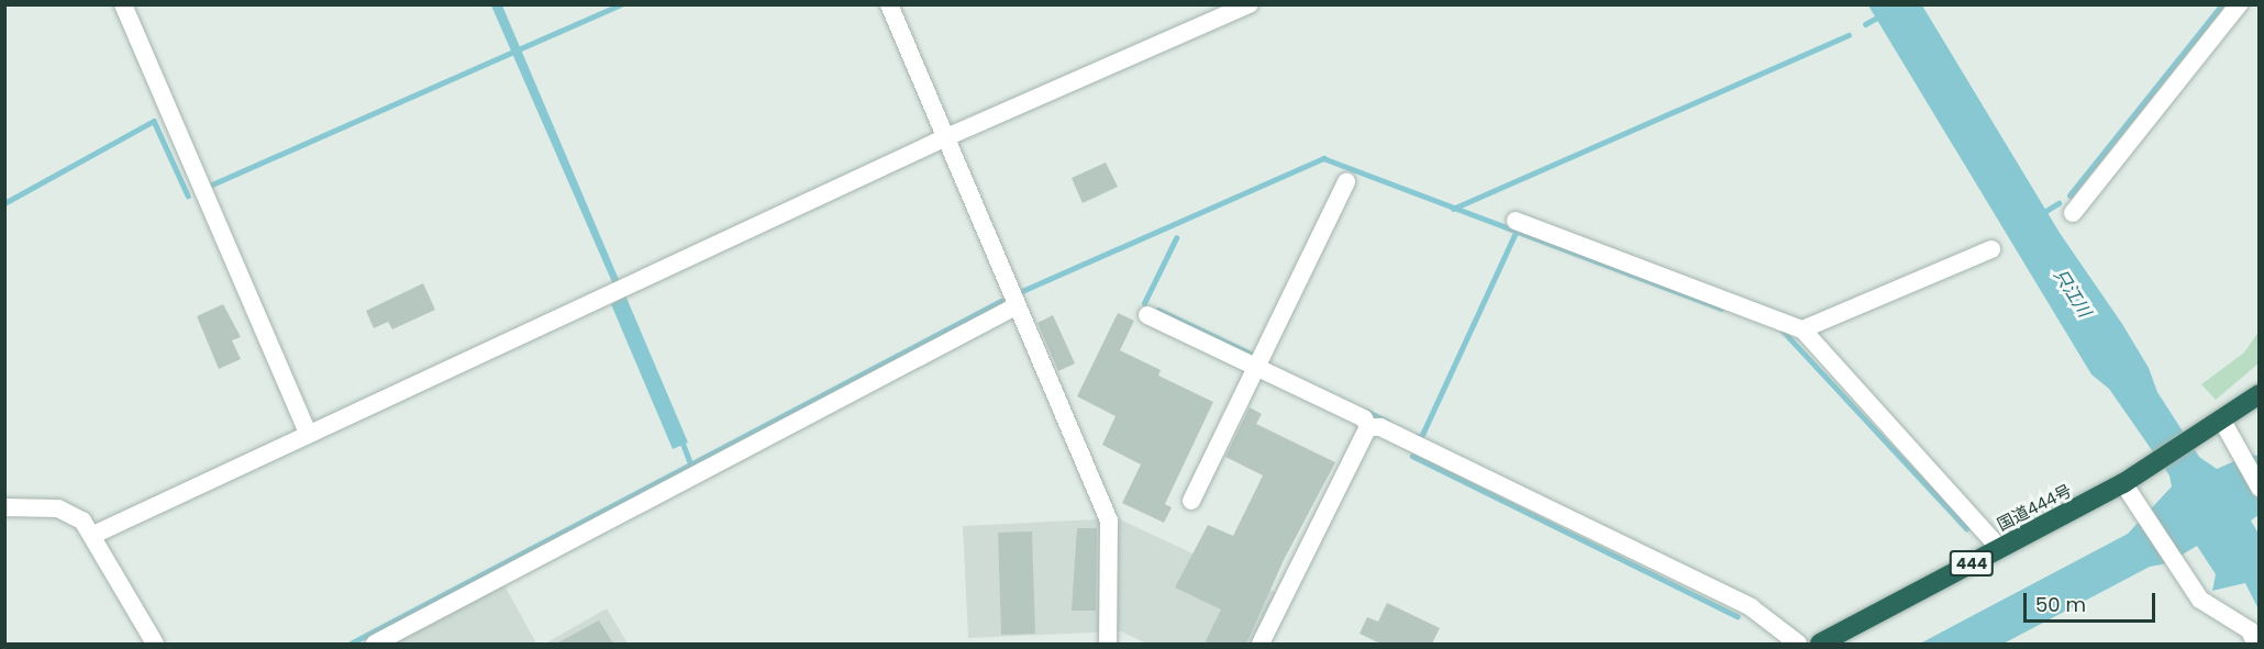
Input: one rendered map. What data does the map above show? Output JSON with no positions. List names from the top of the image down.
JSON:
{
  "streets": {
    "highway": ["国道444号", "444"]
  },
  "water": ["只江川"],
  "scale_bar": "50 m"
}
